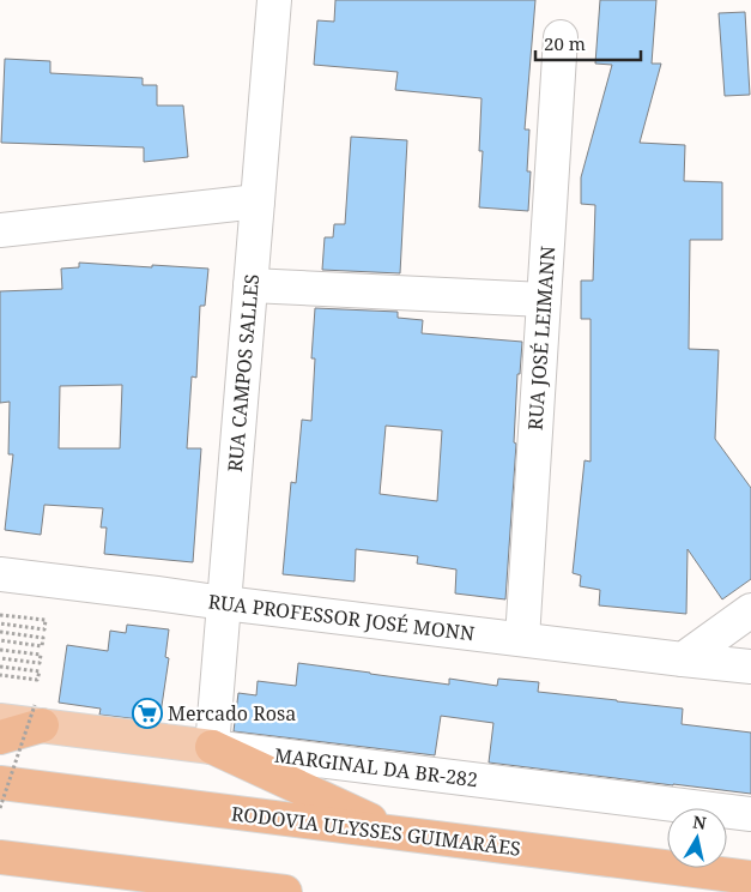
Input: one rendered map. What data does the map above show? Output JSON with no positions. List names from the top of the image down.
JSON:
{
  "streets": {
    "highway": ["RODOVIA ULYSSES GUIMARÃES"],
    "main road": ["MARGINAL DA BR-282"],
    "street": ["RUA JOSÉ LEIMANN", "RUA CAMPOS SALLES", "RUA PROFESSOR JOSÉ MONN"]
  },
  "crossings": [
    ["RUA JOSÉ LEIMANN", "RUA PROFESSOR JOSÉ MONN"],
    ["RUA CAMPOS SALLES", "RUA PROFESSOR JOSÉ MONN"],
    ["RUA CAMPOS SALLES", "MARGINAL DA BR-282"]
  ],
  "places": {
    "supermarket": ["Mercado Rosa"]
  },
  "scale_bar": "20 m",
  "north": "top"
}
